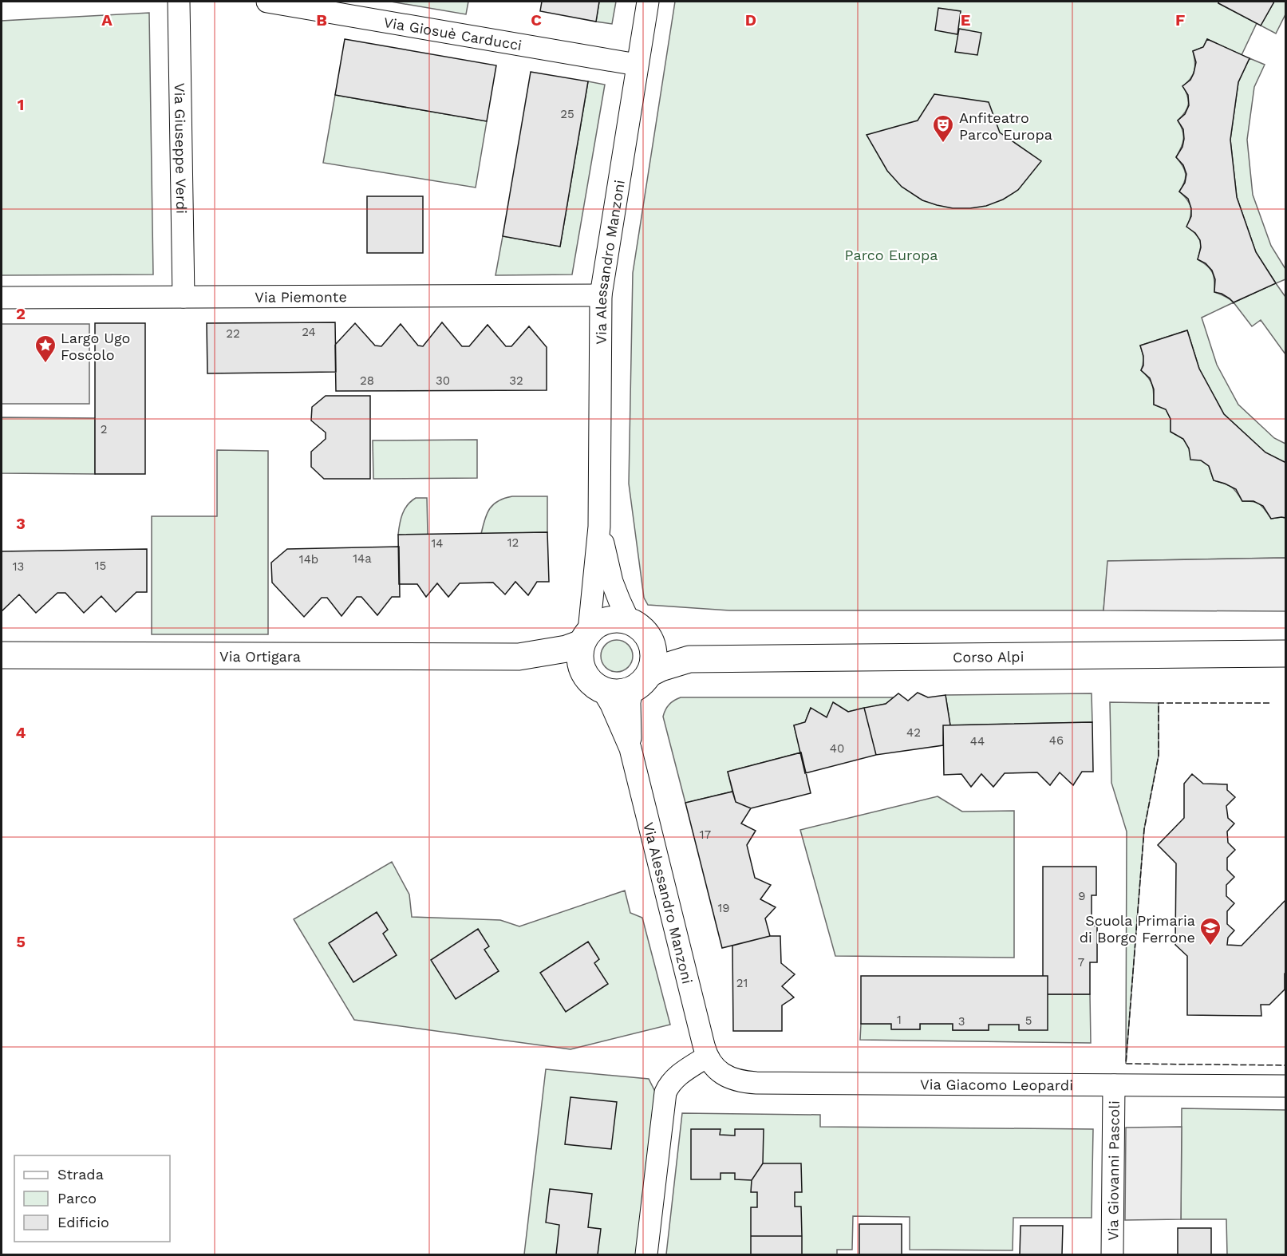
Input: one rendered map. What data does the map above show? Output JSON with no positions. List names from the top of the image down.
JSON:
{
  "streets": {
    "street": [
      "Via Giosuè Carducci",
      "Via Giuseppe Verdi",
      "Via Alessandro Manzoni",
      "Via Piemonte",
      "Via Ortigara",
      "Corso Alpi",
      "Via Giacomo Leopardi",
      "Via Giovanni Pascoli"
    ]
  },
  "crossings": [
    ["Via Giosuè Carducci", "Via Alessandro Manzoni"],
    ["Via Giuseppe Verdi", "Via Piemonte"],
    ["Via Alessandro Manzoni", "Via Piemonte"],
    ["Via Alessandro Manzoni", "Via Ortigara"],
    ["Via Alessandro Manzoni", "Corso Alpi"],
    ["Via Alessandro Manzoni", "Via Giacomo Leopardi"],
    ["Via Ortigara", "Corso Alpi"],
    ["Via Giacomo Leopardi", "Via Giovanni Pascoli"]
  ],
  "parks": ["Parco Europa"],
  "places": {
    "theatre": ["Anfiteatro Parco Europa"],
    "place": ["Largo Ugo Foscolo"],
    "school or university": ["Scuola Primaria di Borgo Ferrone"]
  },
  "house_numbers": [
    "25",
    "24",
    "22",
    "28",
    "30",
    "32",
    "2",
    "12",
    "14",
    "14a",
    "14b",
    "15",
    "13",
    "42",
    "46",
    "44",
    "40",
    "17",
    "9",
    "19",
    "7",
    "21",
    "1",
    "5",
    "3"
  ],
  "legend": ["Strada", "Parco", "Edificio"],
  "grid": {
    "columns": [
      "A",
      "B",
      "C",
      "D",
      "E",
      "F"
    ],
    "rows": [
      "1",
      "2",
      "3",
      "4",
      "5"
    ]
  }
}
